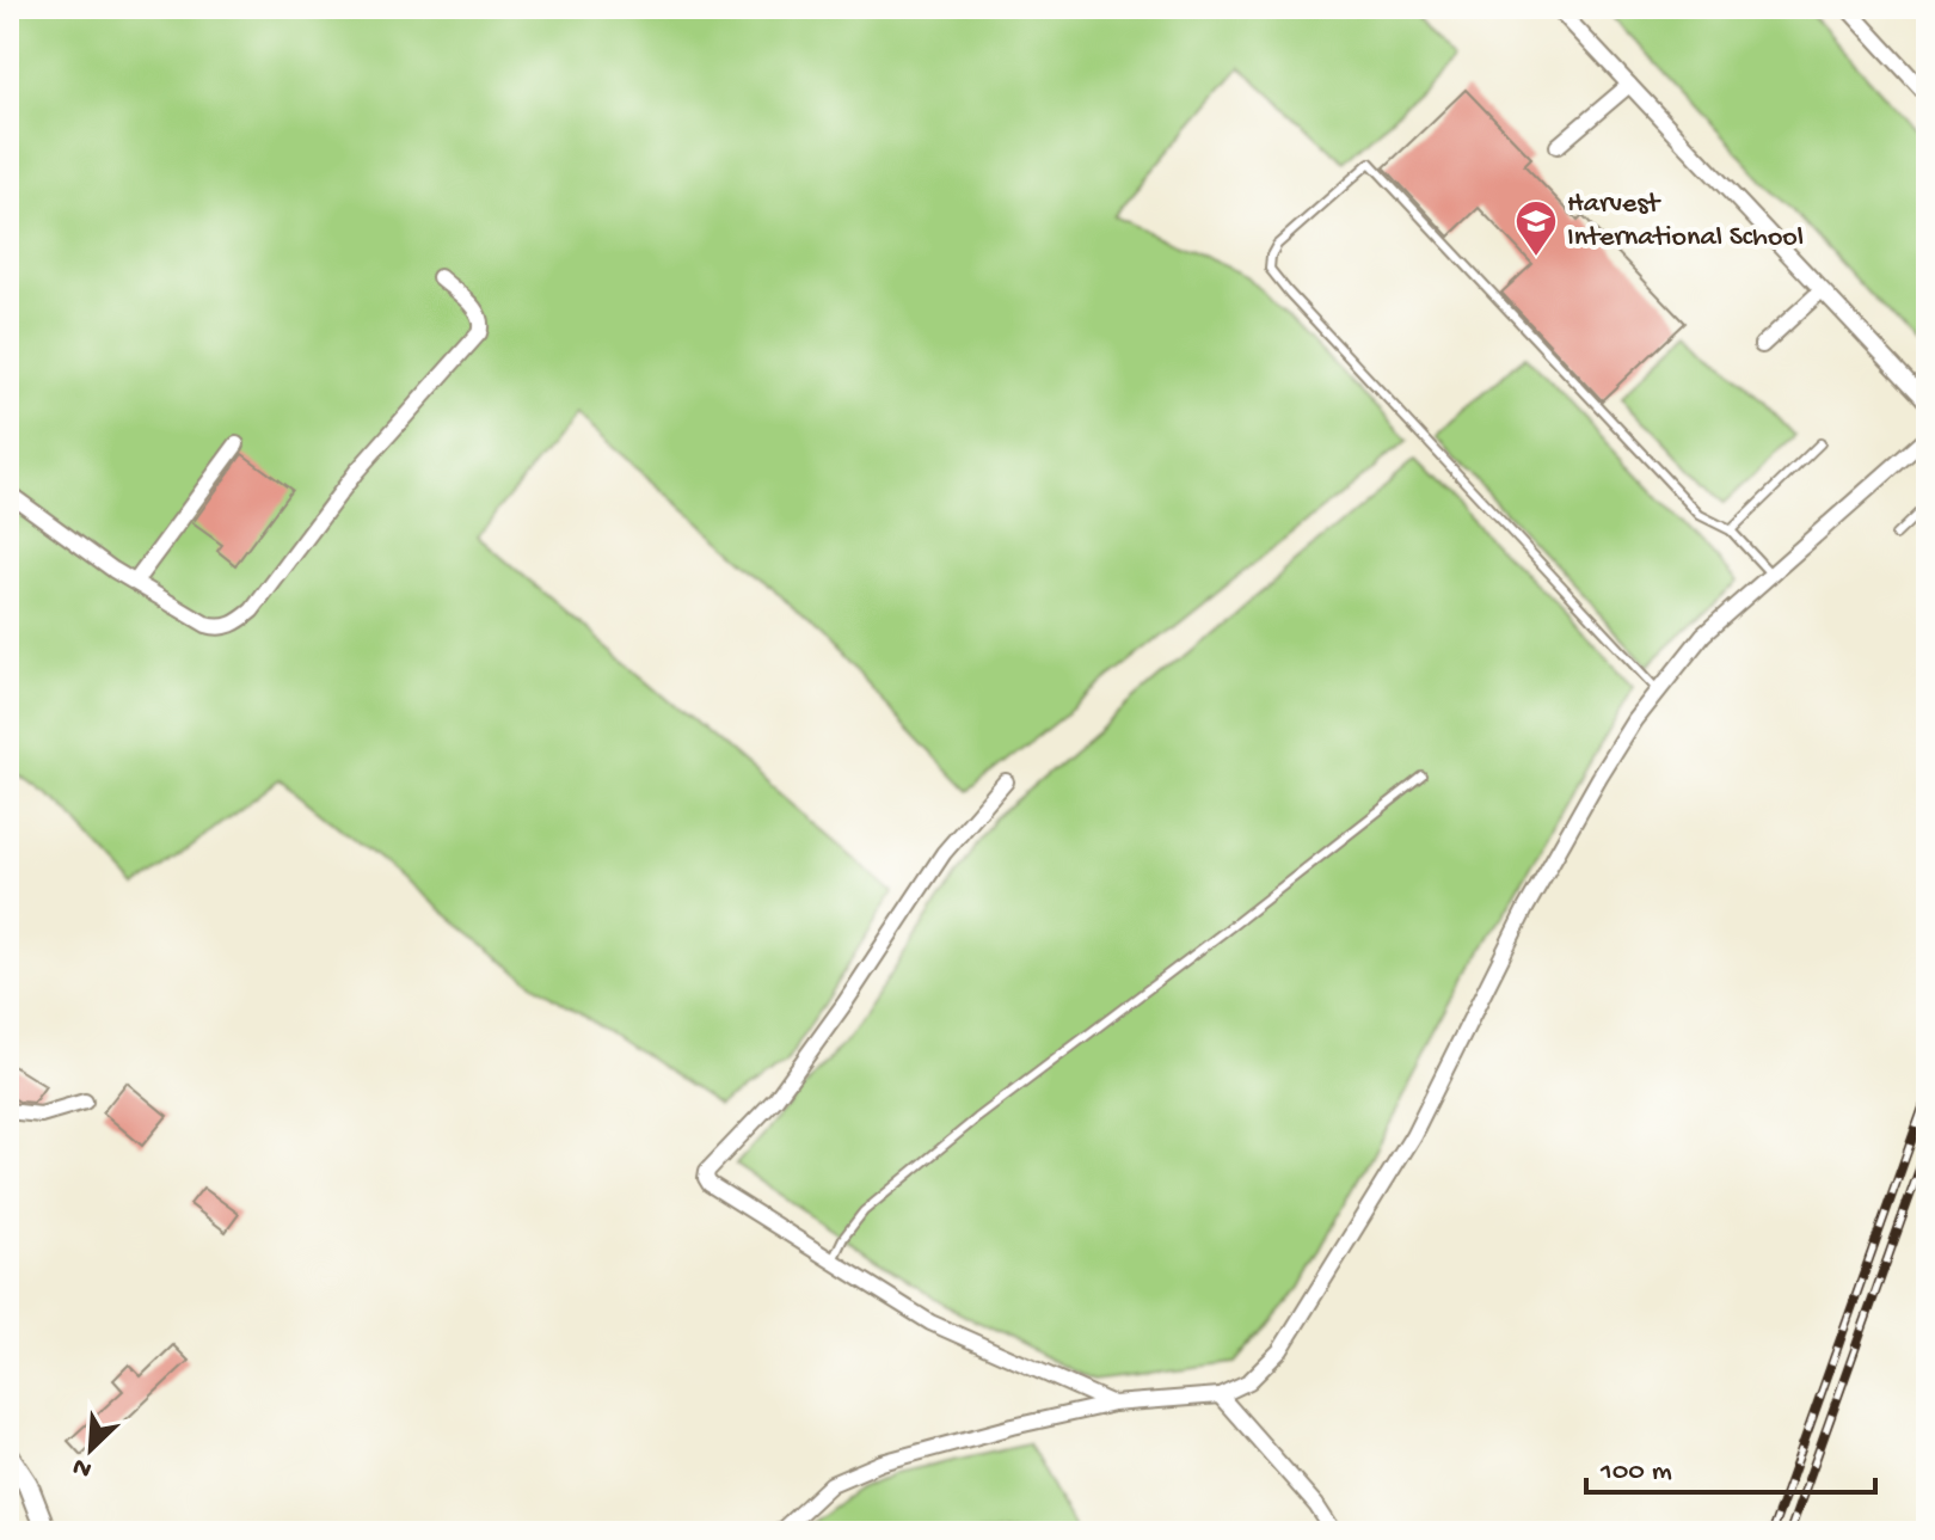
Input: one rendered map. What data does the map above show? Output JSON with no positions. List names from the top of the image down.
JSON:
{
  "places": {
    "school or university": ["Harvest International School"]
  },
  "scale_bar": "100 m",
  "north": "bottom left"
}
